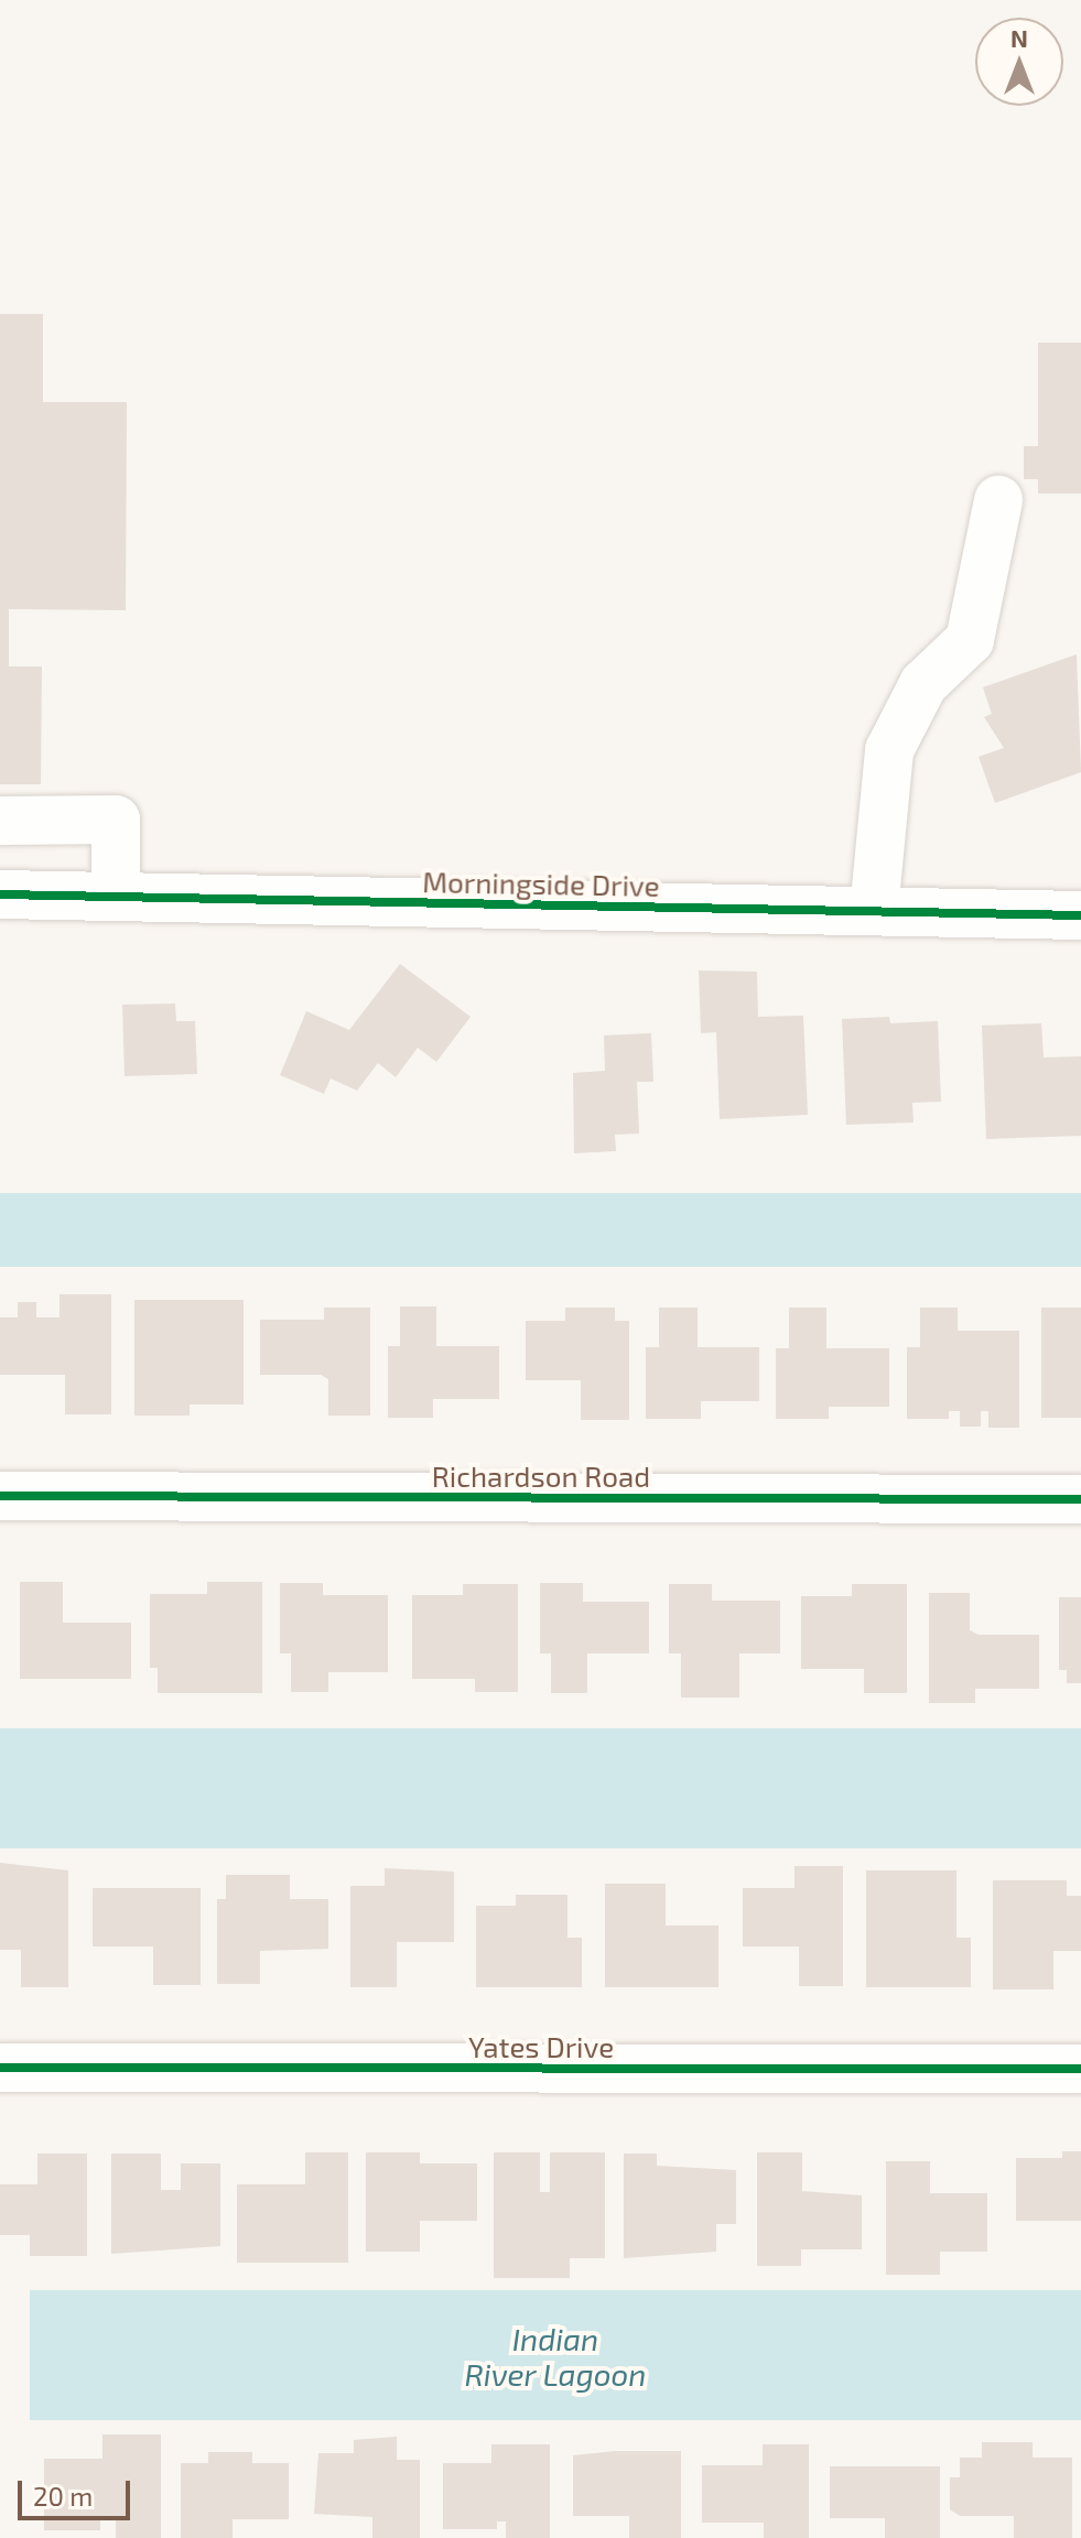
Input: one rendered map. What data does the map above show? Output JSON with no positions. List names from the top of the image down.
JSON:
{
  "streets": {
    "street": ["Morningside Drive", "Richardson Road", "Yates Drive"]
  },
  "water": ["Indian River Lagoon"],
  "scale_bar": "20 m",
  "north": "top"
}
